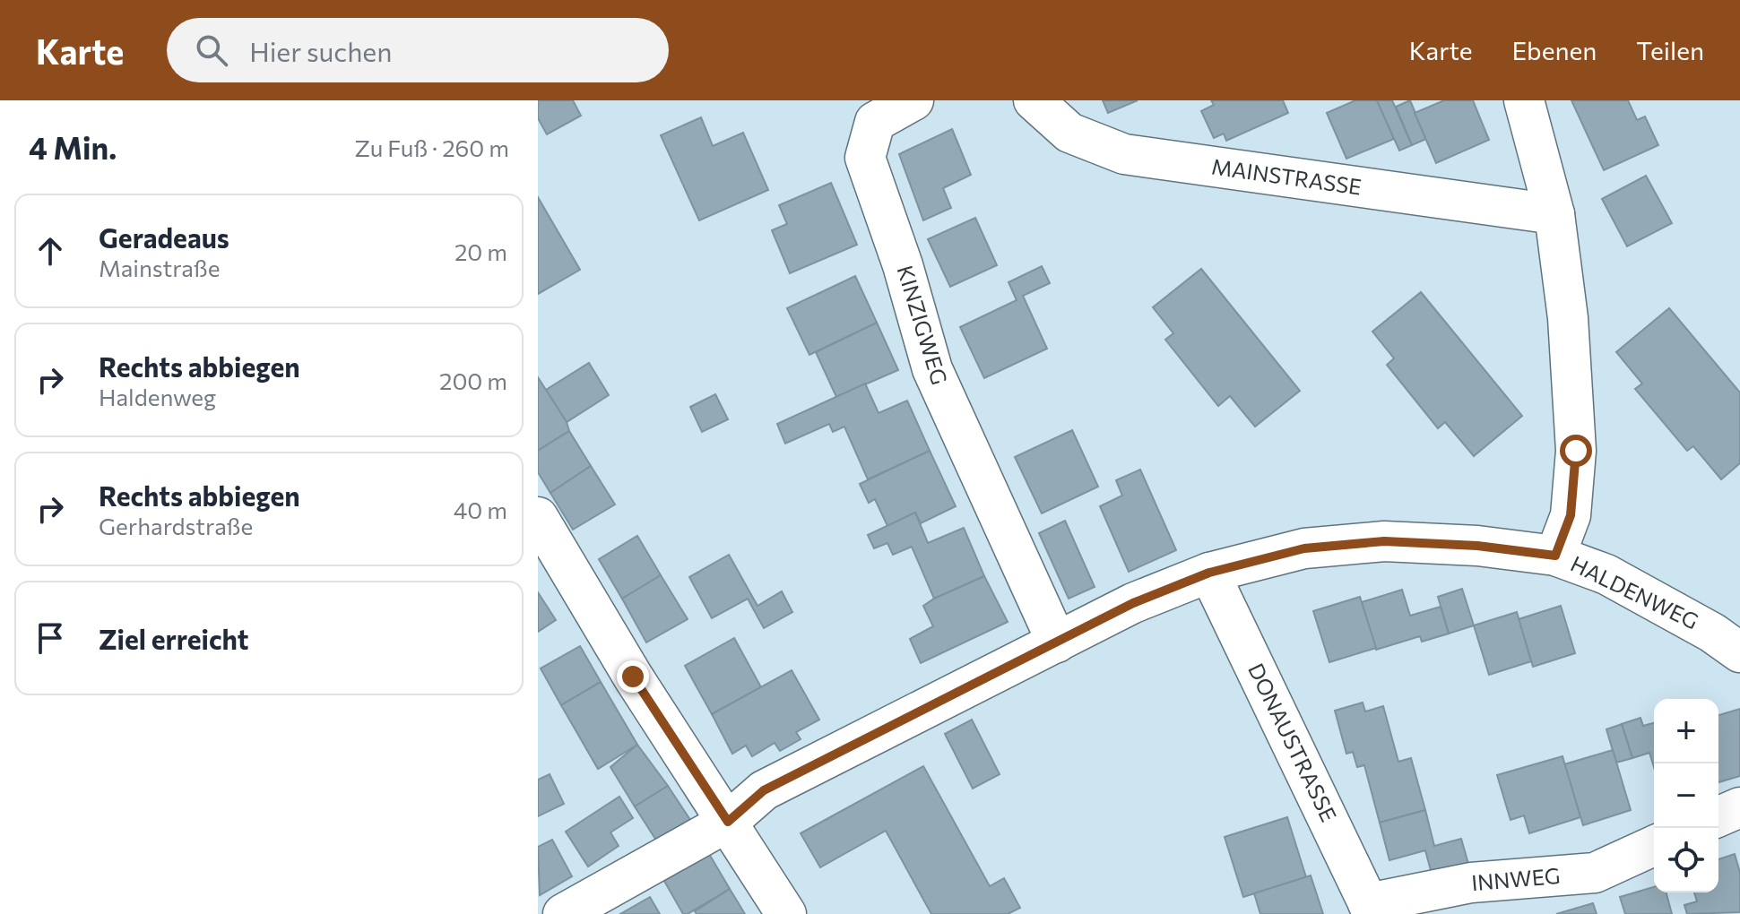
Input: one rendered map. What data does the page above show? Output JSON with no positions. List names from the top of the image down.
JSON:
{
  "streets": {
    "street": [
      "MAINSTRASSE",
      "KINZIGWEG",
      "HALDENWEG",
      "DONAUSTRASSE",
      "INNWEG"
    ]
  },
  "crossings": [
    ["KINZIGWEG", "HALDENWEG"],
    ["HALDENWEG", "DONAUSTRASSE"],
    ["DONAUSTRASSE", "INNWEG"]
  ],
  "page": {
    "header": "Karte",
    "search": "Hier suchen",
    "nav": ["Karte", "Ebenen", "Teilen"],
    "heading": ["4 Min.", "Zu Fuß · 260 m"],
    "list": [
      ["Geradeaus", "Mainstraße", "20 m"],
      ["Rechts abbiegen", "Haldenweg", "200 m"],
      ["Rechts abbiegen", "Gerhardstraße", "40 m"],
      "Ziel erreicht"
    ],
    "map_buttons": ["+", "−"]
  }
}
